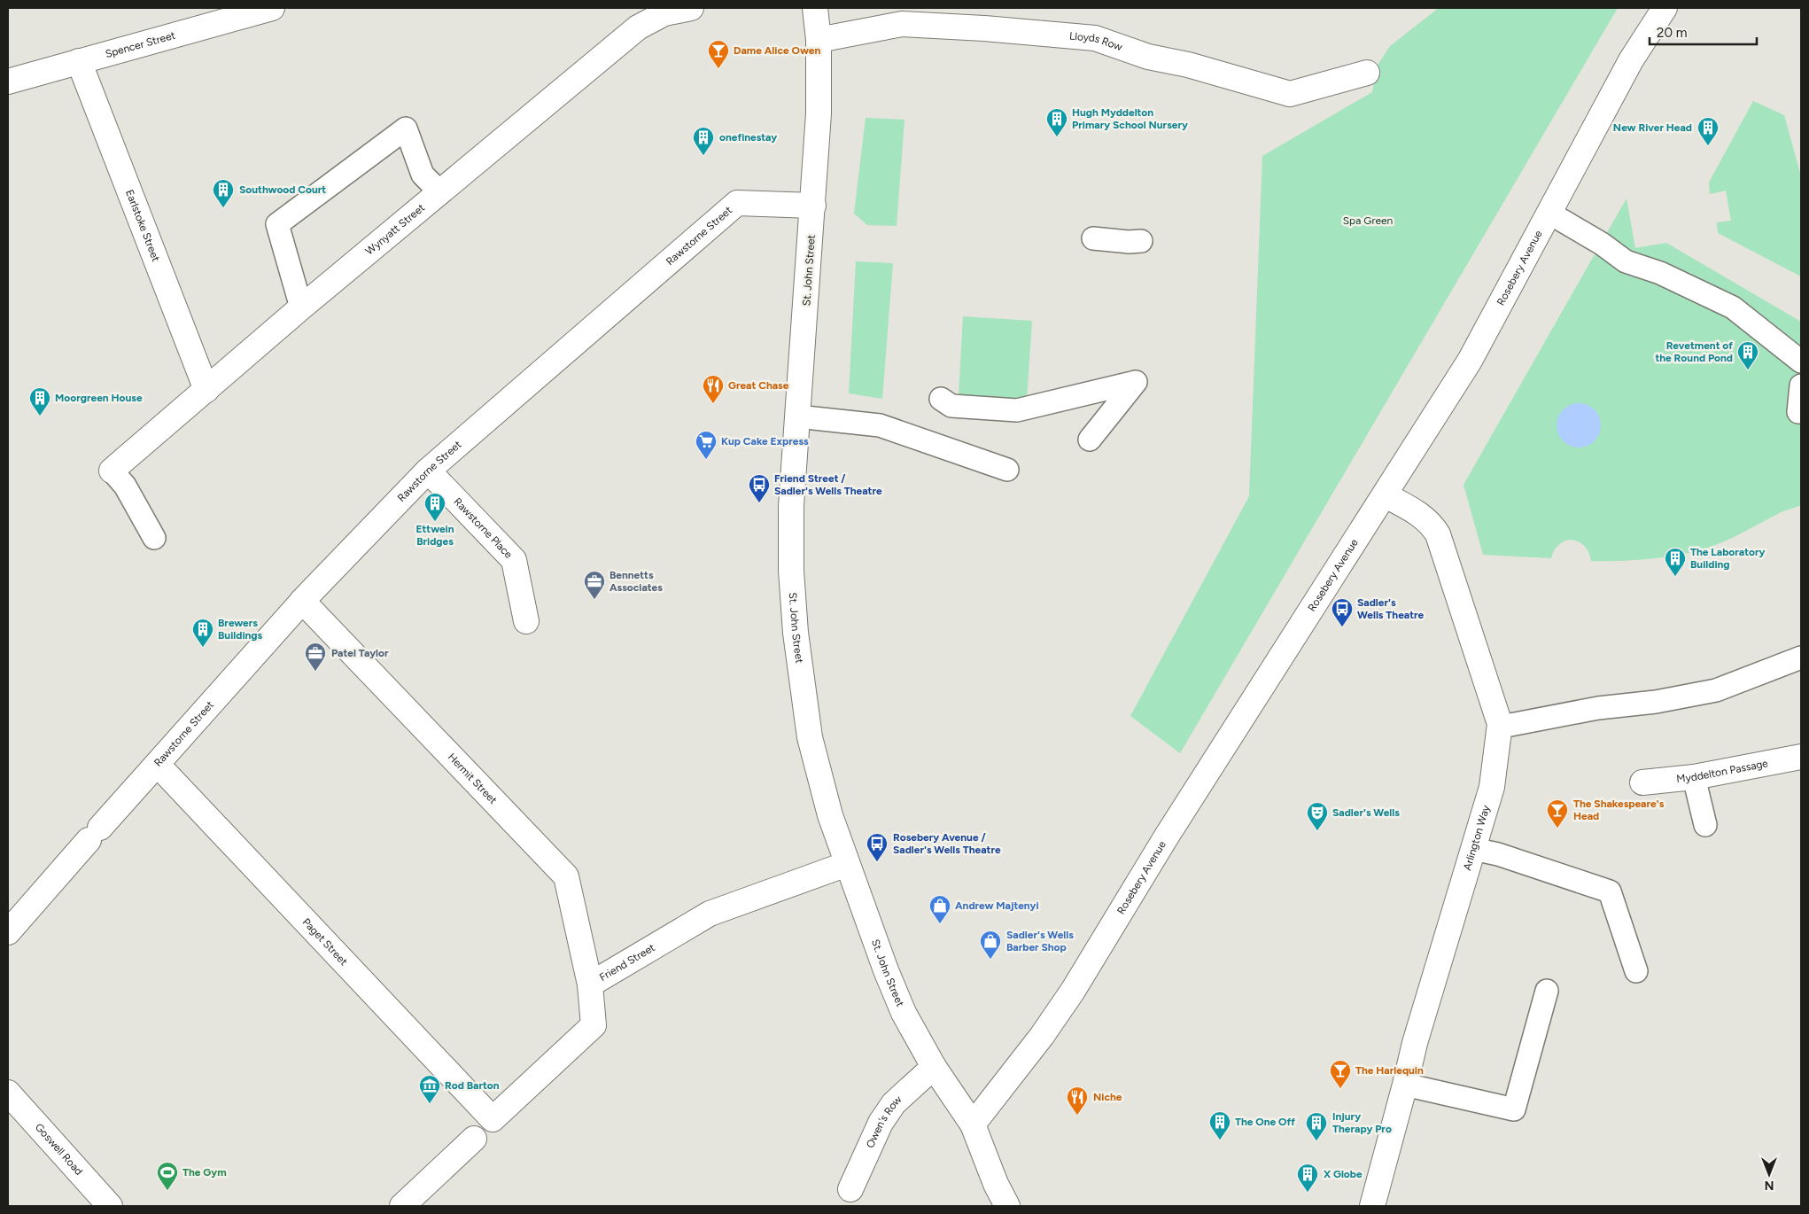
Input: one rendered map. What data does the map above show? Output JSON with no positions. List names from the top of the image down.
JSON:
{
  "streets": {
    "main road": [
      "Lloyds Row",
      "Spencer Street",
      "Earlstoke Street",
      "Wynyatt Street",
      "Rawstorne Street",
      "Rosebery Avenue",
      "St. John Street",
      "Rawstorne Place",
      "Myddelton Passage",
      "Hermit Street",
      "Arlington Way",
      "Paget Street",
      "Friend Street",
      "Owen's Row",
      "Goswell Road"
    ]
  },
  "crossings": [
    ["Lloyds Row", "St. John Street"],
    ["Spencer Street", "Earlstoke Street"],
    ["Earlstoke Street", "Wynyatt Street"],
    ["Rawstorne Street", "St. John Street"],
    ["Rawstorne Street", "Rawstorne Place"],
    ["Rawstorne Street", "Hermit Street"],
    ["Rawstorne Street", "Paget Street"],
    ["Rosebery Avenue", "St. John Street"],
    ["Rosebery Avenue", "Arlington Way"],
    ["St. John Street", "Friend Street"],
    ["St. John Street", "Owen's Row"],
    ["Hermit Street", "Friend Street"],
    ["Paget Street", "Friend Street"]
  ],
  "parks": ["Spa Green"],
  "places": {
    "bar": ["Dame Alice Owen", "The Shakespeare's Head", "The Harlequin"],
    "building": [
      "Hugh Myddelton Primary School Nursery",
      "New River Head",
      "onefinestay",
      "Southwood Court",
      "Revetment of the Round Pond",
      "Moorgreen House",
      "Ettwein Bridges",
      "The Laboratory Building",
      "Brewers Buildings",
      "The One Off",
      "Injury Therapy Pro",
      "X Globe"
    ],
    "restaurant": ["Great Chase", "Niche"],
    "supermarket": ["Kup Cake Express"],
    "bus stop": ["Friend Street / Sadler's Wells Theatre", "Sadler's Wells Theatre", "Rosebery Avenue / Sadler's Wells Theatre"],
    "office": ["Bennetts Associates", "Patel Taylor"],
    "theatre": ["Sadler's Wells"],
    "shop": ["Andrew Majtenyi", "Sadler's Wells Barber Shop"],
    "museum": ["Rod Barton"],
    "sports": ["The Gym"]
  },
  "scale_bar": "20 m",
  "north": "bottom"
}
